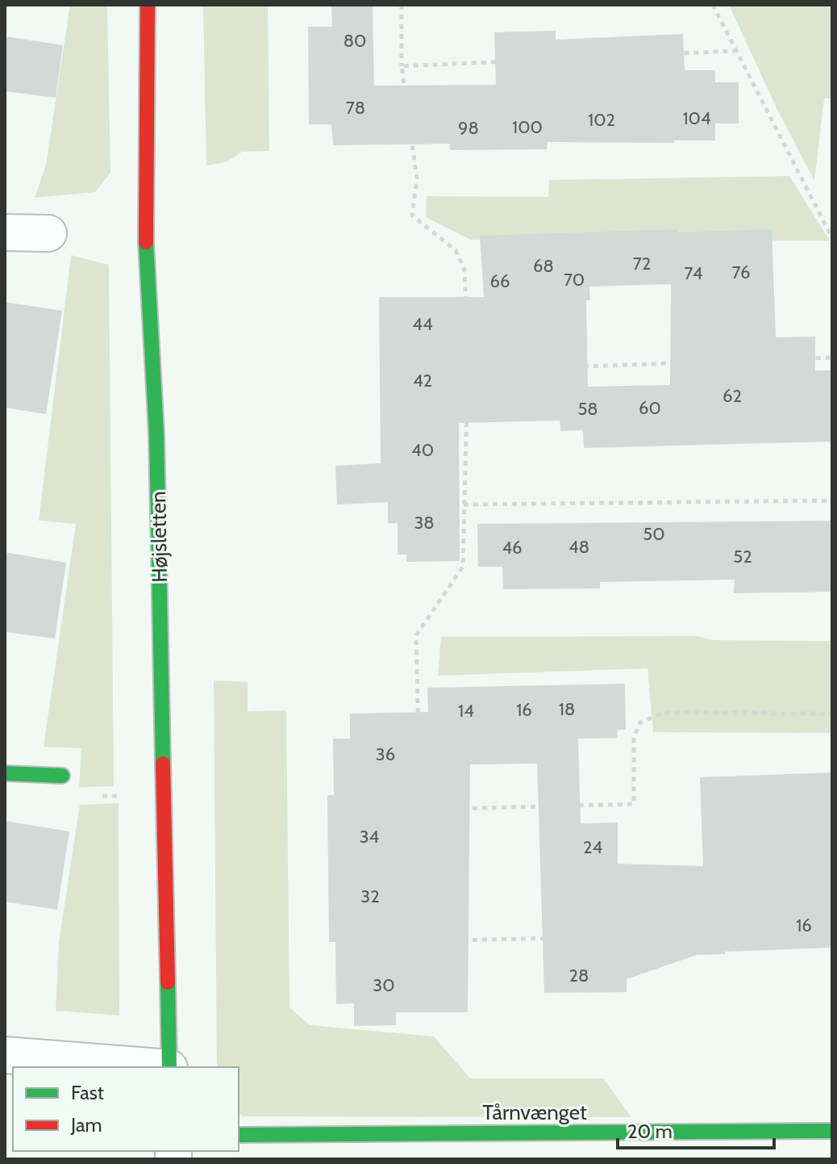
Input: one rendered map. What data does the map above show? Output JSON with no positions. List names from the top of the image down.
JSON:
{
  "streets": {
    "street": ["Højsletten", "Tårnvænget"]
  },
  "house_numbers": [
    "80",
    "78",
    "104",
    "102",
    "100",
    "98",
    "72",
    "68",
    "76",
    "74",
    "70",
    "66",
    "44",
    "42",
    "62",
    "60",
    "58",
    "40",
    "38",
    "50",
    "48",
    "46",
    "52",
    "18",
    "16",
    "14",
    "36",
    "34",
    "24",
    "32",
    "16",
    "28",
    "30"
  ],
  "legend": ["Fast", "Jam"],
  "scale_bar": "20 m"
}
